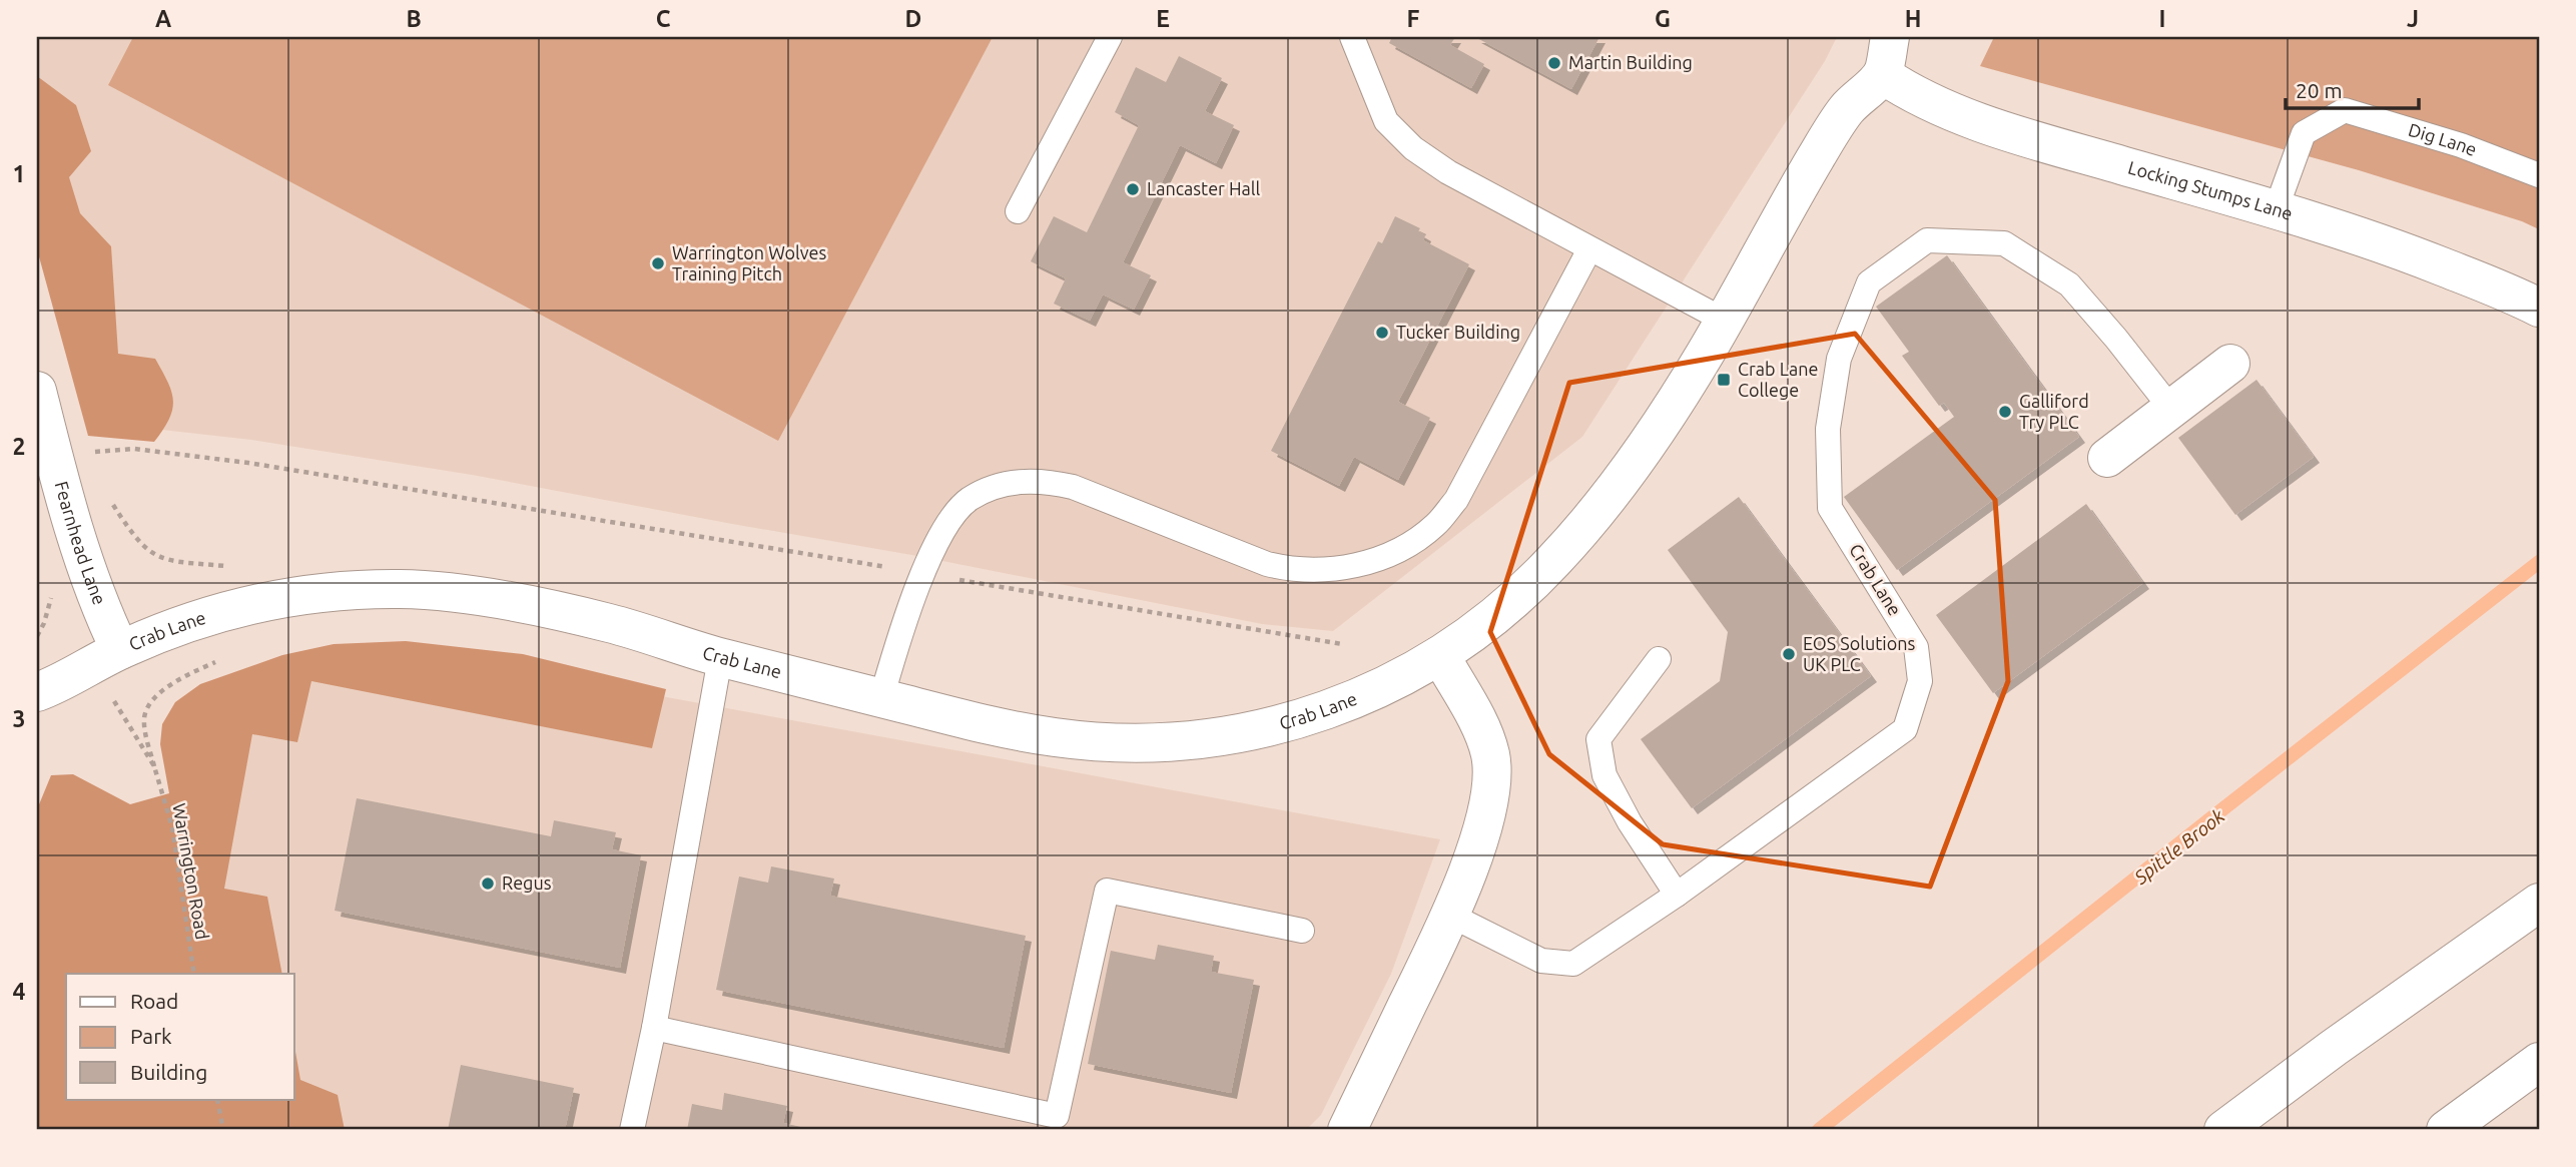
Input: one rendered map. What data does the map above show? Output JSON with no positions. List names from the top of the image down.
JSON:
{
  "streets": {
    "main road": ["Locking Stumps Lane", "Fearnhead Lane", "Crab Lane"],
    "lane": ["Dig Lane"],
    "path": ["Warrington Road"]
  },
  "crossings": [
    ["Dig Lane", "Locking Stumps Lane"],
    ["Locking Stumps Lane", "Crab Lane"],
    ["Fearnhead Lane", "Crab Lane"],
    ["Fearnhead Lane", "Warrington Road"],
    ["Crab Lane", "Warrington Road"]
  ],
  "water": ["Spittle Brook"],
  "places": {
    "other": [
      "Martin Building",
      "Lancaster Hall",
      "Warrington Wolves Training Pitch",
      "Tucker Building",
      "Galliford Try PLC",
      "EOS Solutions UK PLC",
      "Regus"
    ],
    "transit": ["Crab Lane College"]
  },
  "legend": ["Road", "Park", "Building"],
  "scale_bar": "20 m",
  "grid": {
    "columns": [
      "A",
      "B",
      "C",
      "D",
      "E",
      "F",
      "G",
      "H",
      "I",
      "J"
    ],
    "rows": [
      "1",
      "2",
      "3",
      "4"
    ]
  }
}
